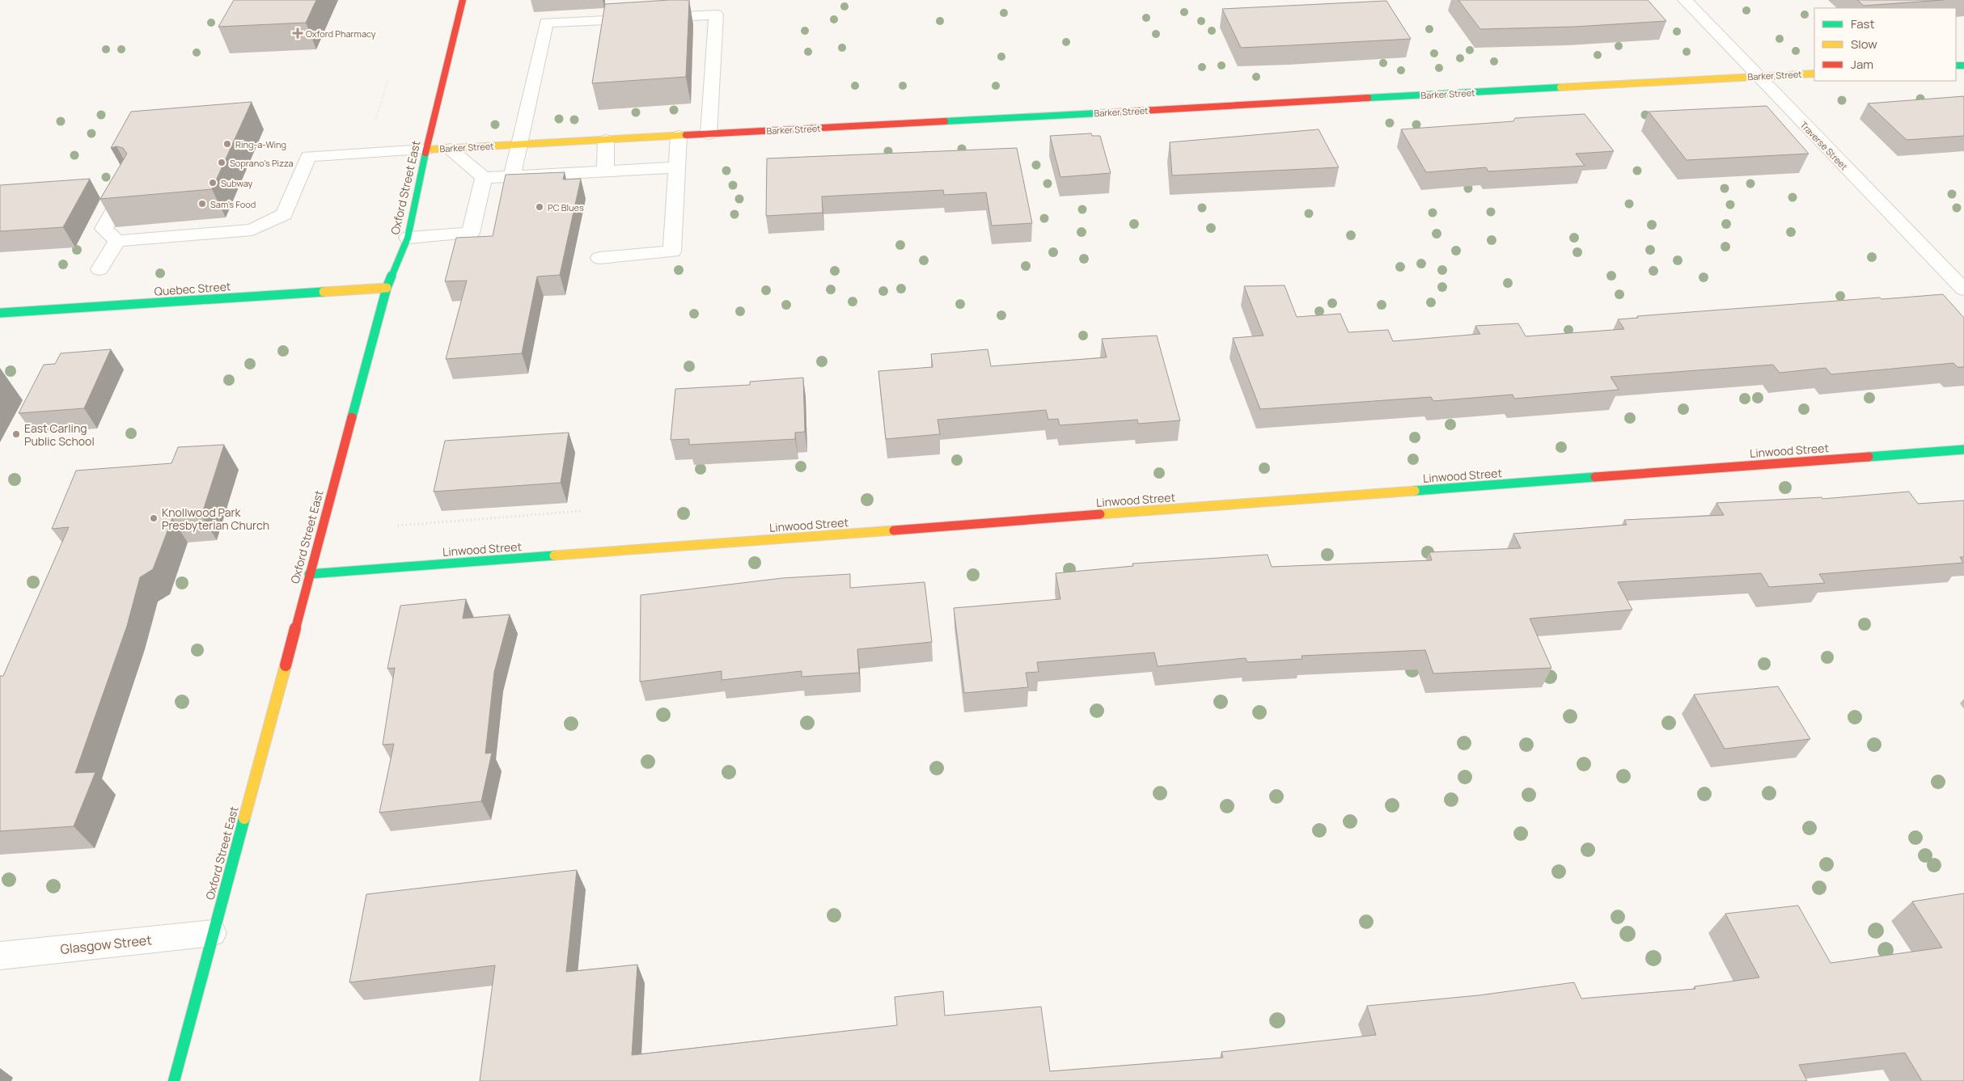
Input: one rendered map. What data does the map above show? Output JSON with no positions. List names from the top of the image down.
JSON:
{
  "streets": {
    "street": [
      "Barker Street",
      "Traverse Street",
      "Oxford Street East",
      "Quebec Street",
      "Linwood Street",
      "Glasgow Street"
    ]
  },
  "crossings": [
    ["Barker Street", "Traverse Street"],
    ["Barker Street", "Oxford Street East"],
    ["Oxford Street East", "Quebec Street"],
    ["Oxford Street East", "Linwood Street"],
    ["Oxford Street East", "Glasgow Street"]
  ],
  "places": {
    "health": ["Oxford Pharmacy"],
    "other": [
      "Ring-a-Wing",
      "Soprano's Pizza",
      "Subway",
      "Sam's Food",
      "PC Blues",
      "East Carling Public School",
      "Knollwood Park Presbyterian Church"
    ]
  },
  "legend": ["Fast", "Slow", "Jam"]
}
